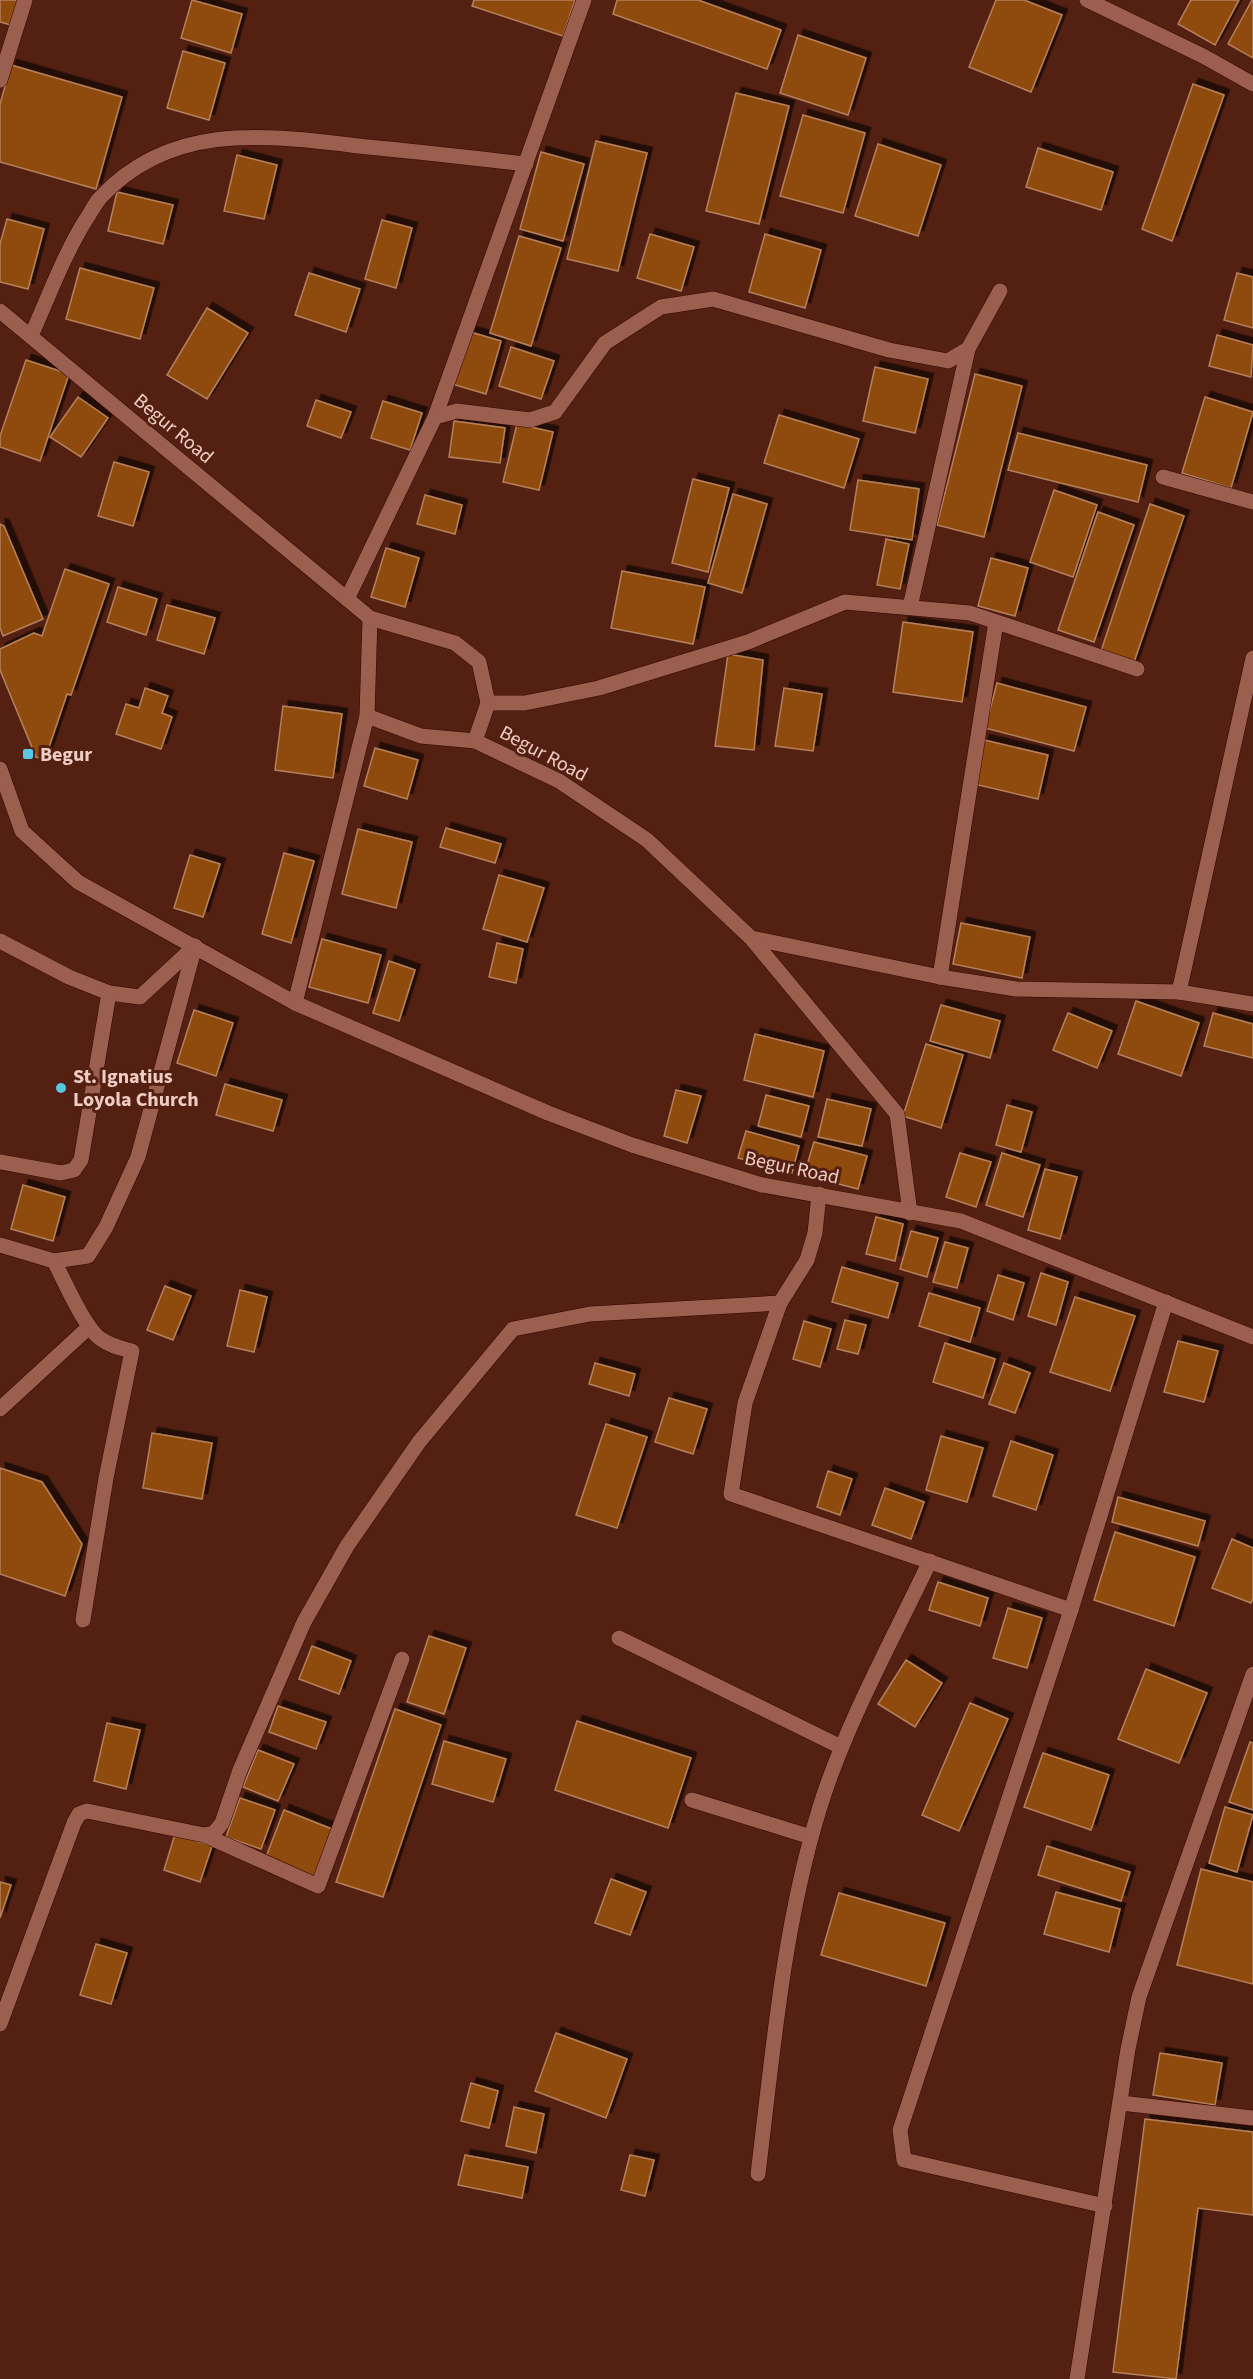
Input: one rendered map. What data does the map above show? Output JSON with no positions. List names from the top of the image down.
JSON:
{
  "streets": {
    "street": ["Begur Road"]
  },
  "places": {
    "transit": ["Begur"],
    "other": ["St. Ignatius Loyola Church"]
  }
}
